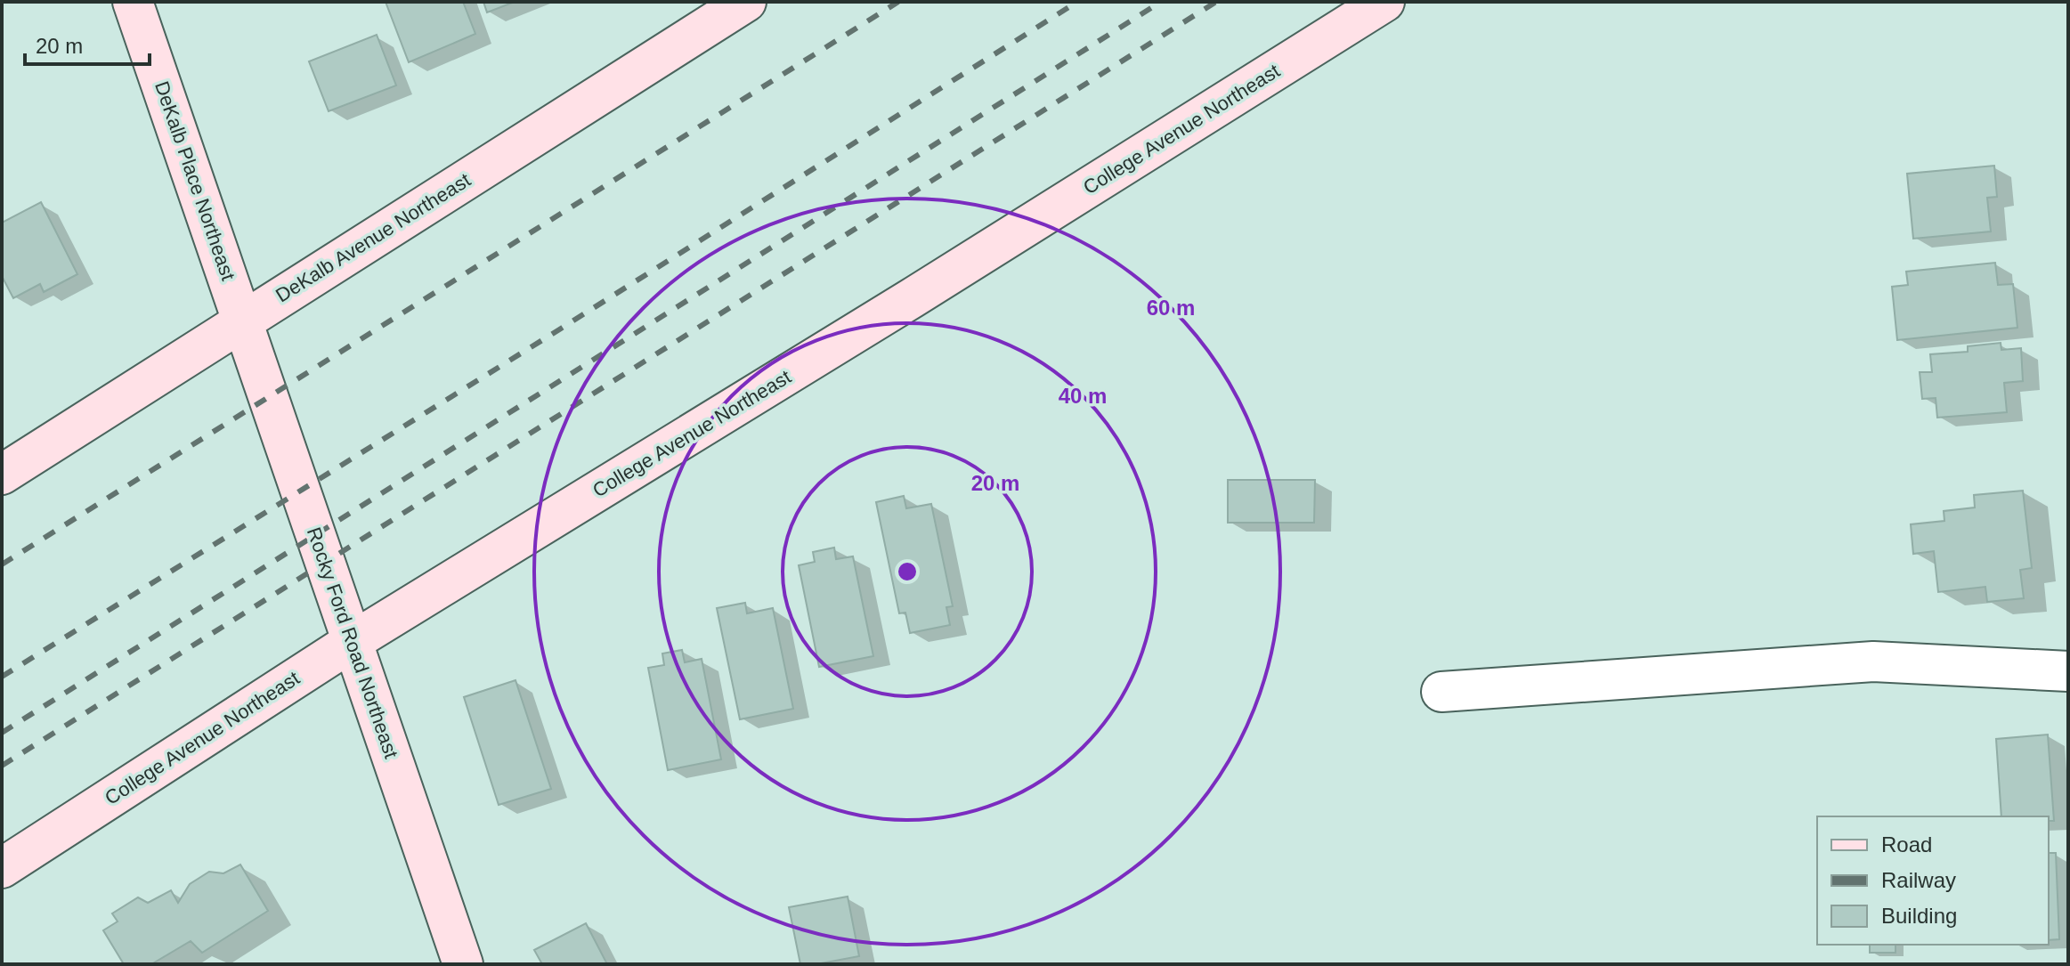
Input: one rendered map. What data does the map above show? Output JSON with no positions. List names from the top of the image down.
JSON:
{
  "streets": {
    "street": [
      "College Avenue Northeast",
      "DeKalb Place Northeast",
      "DeKalb Avenue Northeast",
      "Rocky Ford Road Northeast"
    ]
  },
  "crossings": [
    ["College Avenue Northeast", "Rocky Ford Road Northeast"],
    ["DeKalb Place Northeast", "DeKalb Avenue Northeast"],
    ["DeKalb Place Northeast", "Rocky Ford Road Northeast"],
    ["DeKalb Avenue Northeast", "Rocky Ford Road Northeast"]
  ],
  "legend": ["Road", "Railway", "Building"],
  "scale_bar": "20 m",
  "rings": ["60 m", "40 m", "20 m"]
}
